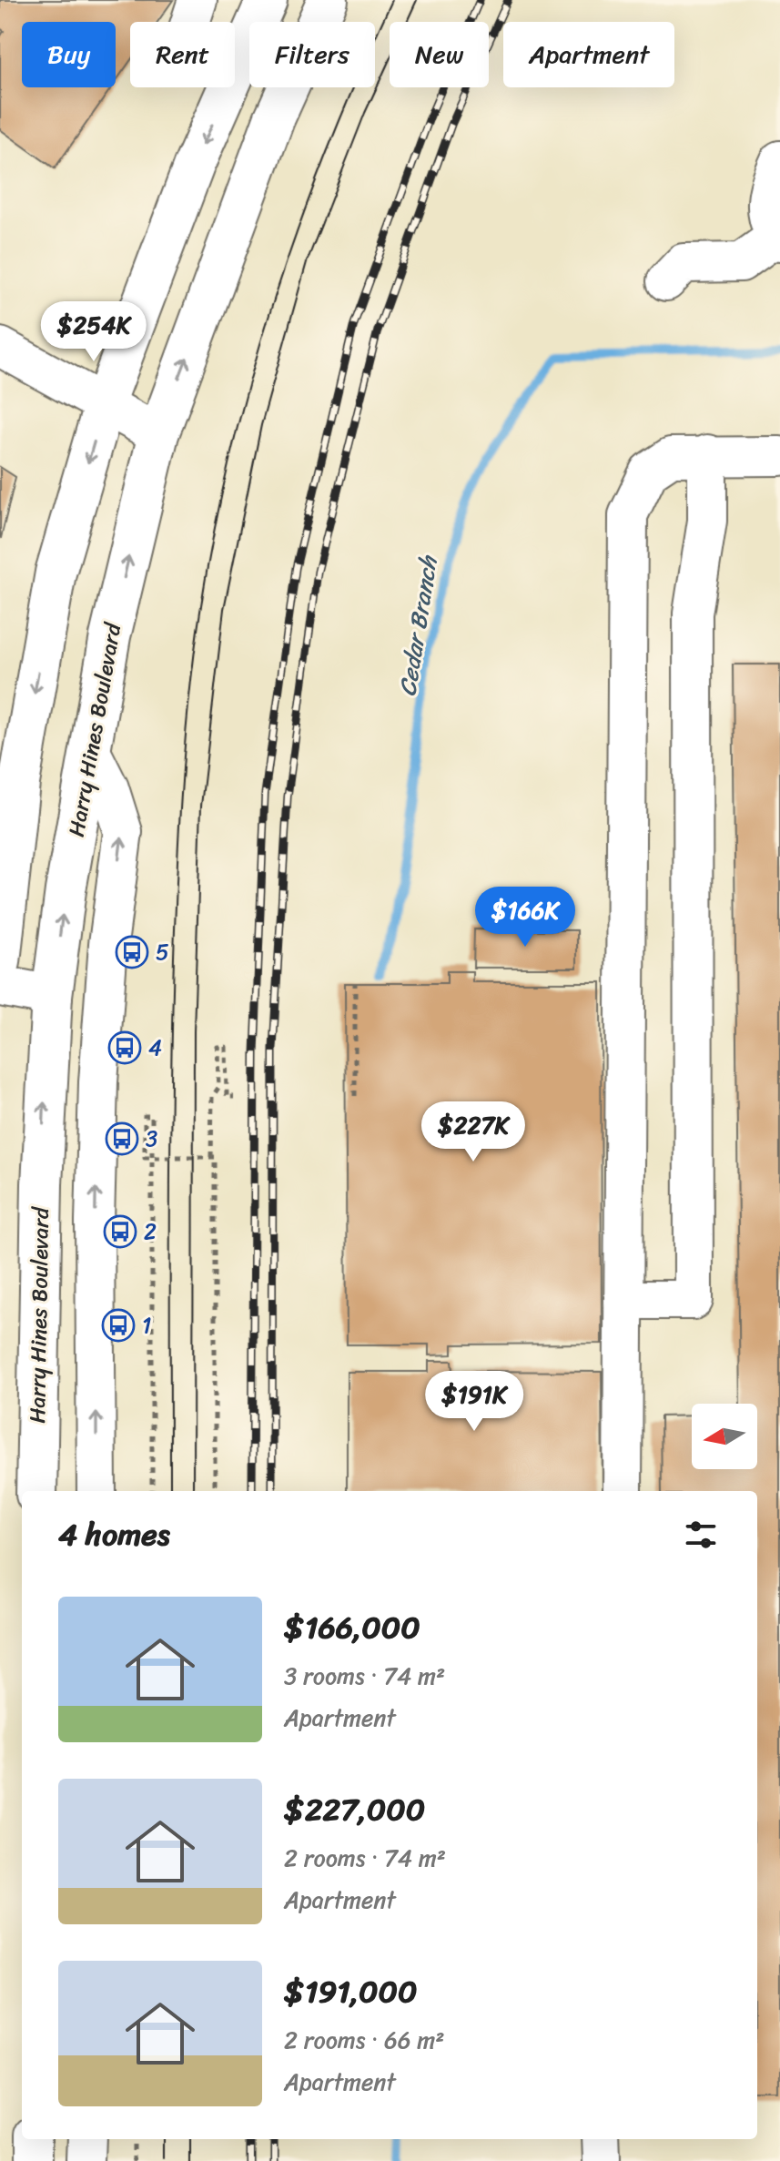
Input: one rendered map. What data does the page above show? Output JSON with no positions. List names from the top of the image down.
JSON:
{
  "streets": {
    "main road": ["Harry Hines Boulevard"]
  },
  "water": ["Cedar Branch"],
  "places": {
    "bus stop": [
      "5",
      "4",
      "3",
      "2",
      "1"
    ]
  },
  "north": "left",
  "page": {
    "chip": [
      "Buy",
      "Rent",
      "Filters",
      "New",
      "Apartment"
    ],
    "price": [
      "$254K",
      "$166K",
      "$227K",
      "$191K"
    ],
    "heading": "4 homes",
    "list": [
      {
        "name": "$166,000",
        "note": "3 rooms · 74 m² · Apartment"
      },
      {
        "name": "$227,000",
        "note": "2 rooms · 74 m² · Apartment"
      },
      {
        "name": "$191,000",
        "note": "2 rooms · 66 m² · Apartment"
      }
    ]
  }
}
